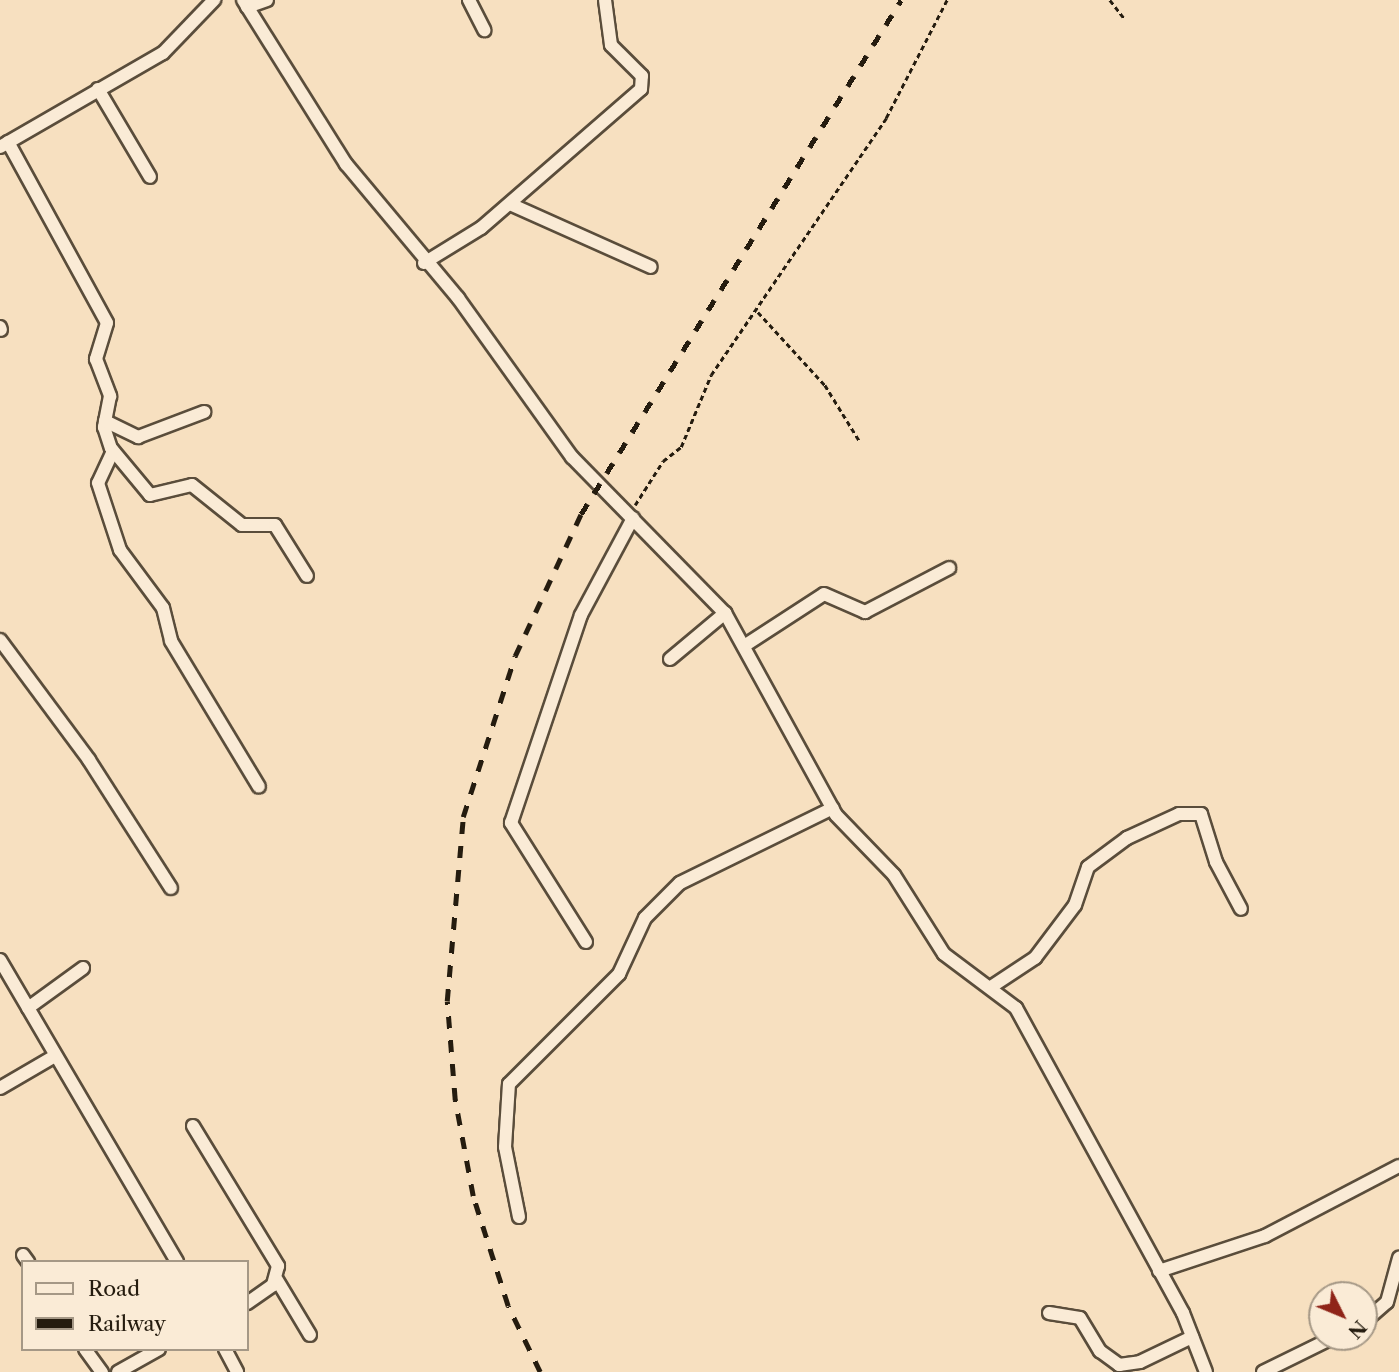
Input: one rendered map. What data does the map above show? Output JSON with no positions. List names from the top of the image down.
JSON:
{
  "legend": ["Road", "Railway"],
  "north": "bottom right"
}
